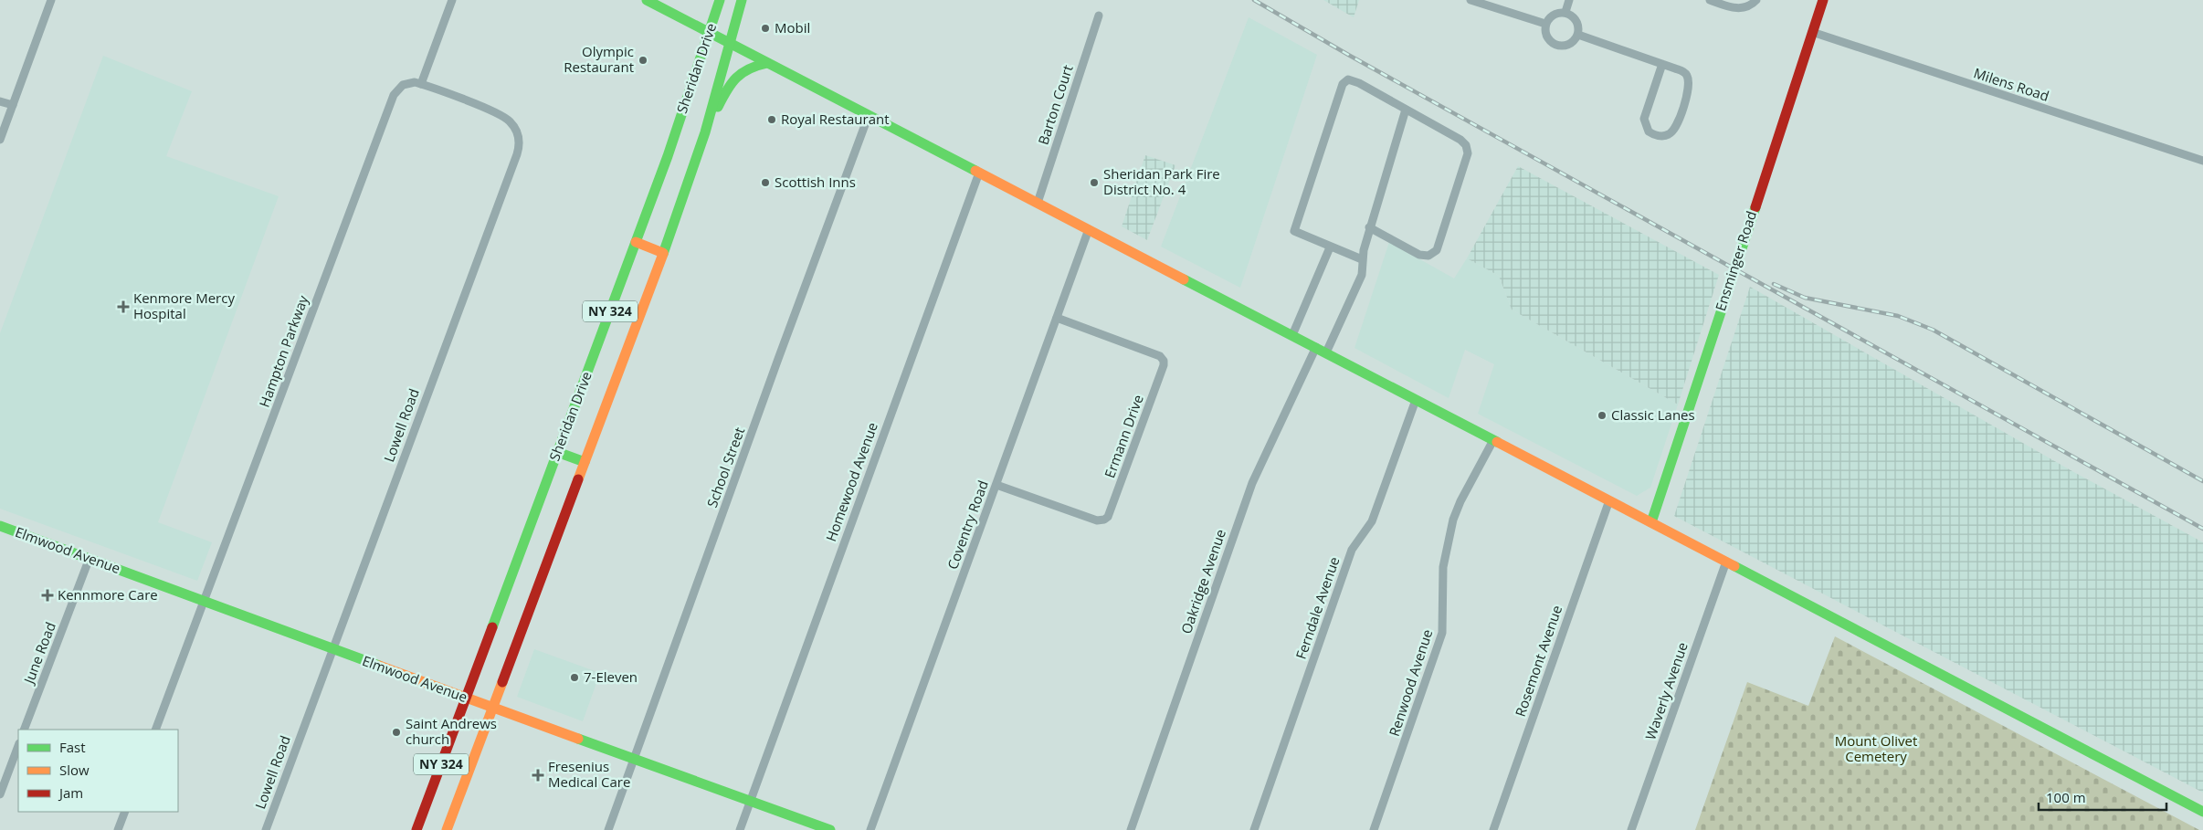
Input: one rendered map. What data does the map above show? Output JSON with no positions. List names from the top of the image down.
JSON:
{
  "streets": {
    "main road": [
      "Sheridan Drive",
      "Ensminger Road",
      "NY 324",
      "Elmwood Avenue"
    ],
    "street": [
      "Milens Road",
      "Barton Court",
      "Hampton Parkway",
      "Lowell Road",
      "Ermann Drive",
      "School Street",
      "Homewood Avenue",
      "Coventry Road",
      "Oakridge Avenue",
      "Ferndale Avenue",
      "June Road",
      "Rosemont Avenue",
      "Renwood Avenue",
      "Waverly Avenue"
    ]
  },
  "crossings": [
    ["Sheridan Drive", "Elmwood Avenue"],
    ["Milens Road", "Ensminger Road"],
    ["Hampton Parkway", "Lowell Road"],
    ["Hampton Parkway", "Elmwood Avenue"],
    ["Lowell Road", "Elmwood Avenue"],
    ["Ermann Drive", "Coventry Road"],
    ["School Street", "Elmwood Avenue"],
    ["Homewood Avenue", "Elmwood Avenue"],
    ["Elmwood Avenue", "June Road"]
  ],
  "parks": ["Mount Olivet Cemetery"],
  "places": {
    "other": [
      "Mobil",
      "Olympic Restaurant",
      "Royal Restaurant",
      "Scottish Inns",
      "Sheridan Park Fire District No. 4",
      "Classic Lanes",
      "7-Eleven",
      "Saint Andrews church"
    ],
    "health": ["Kenmore Mercy Hospital", "Kennmore Care", "Fresenius Medical Care"]
  },
  "legend": ["Fast", "Slow", "Jam"],
  "scale_bar": "100 m"
}
